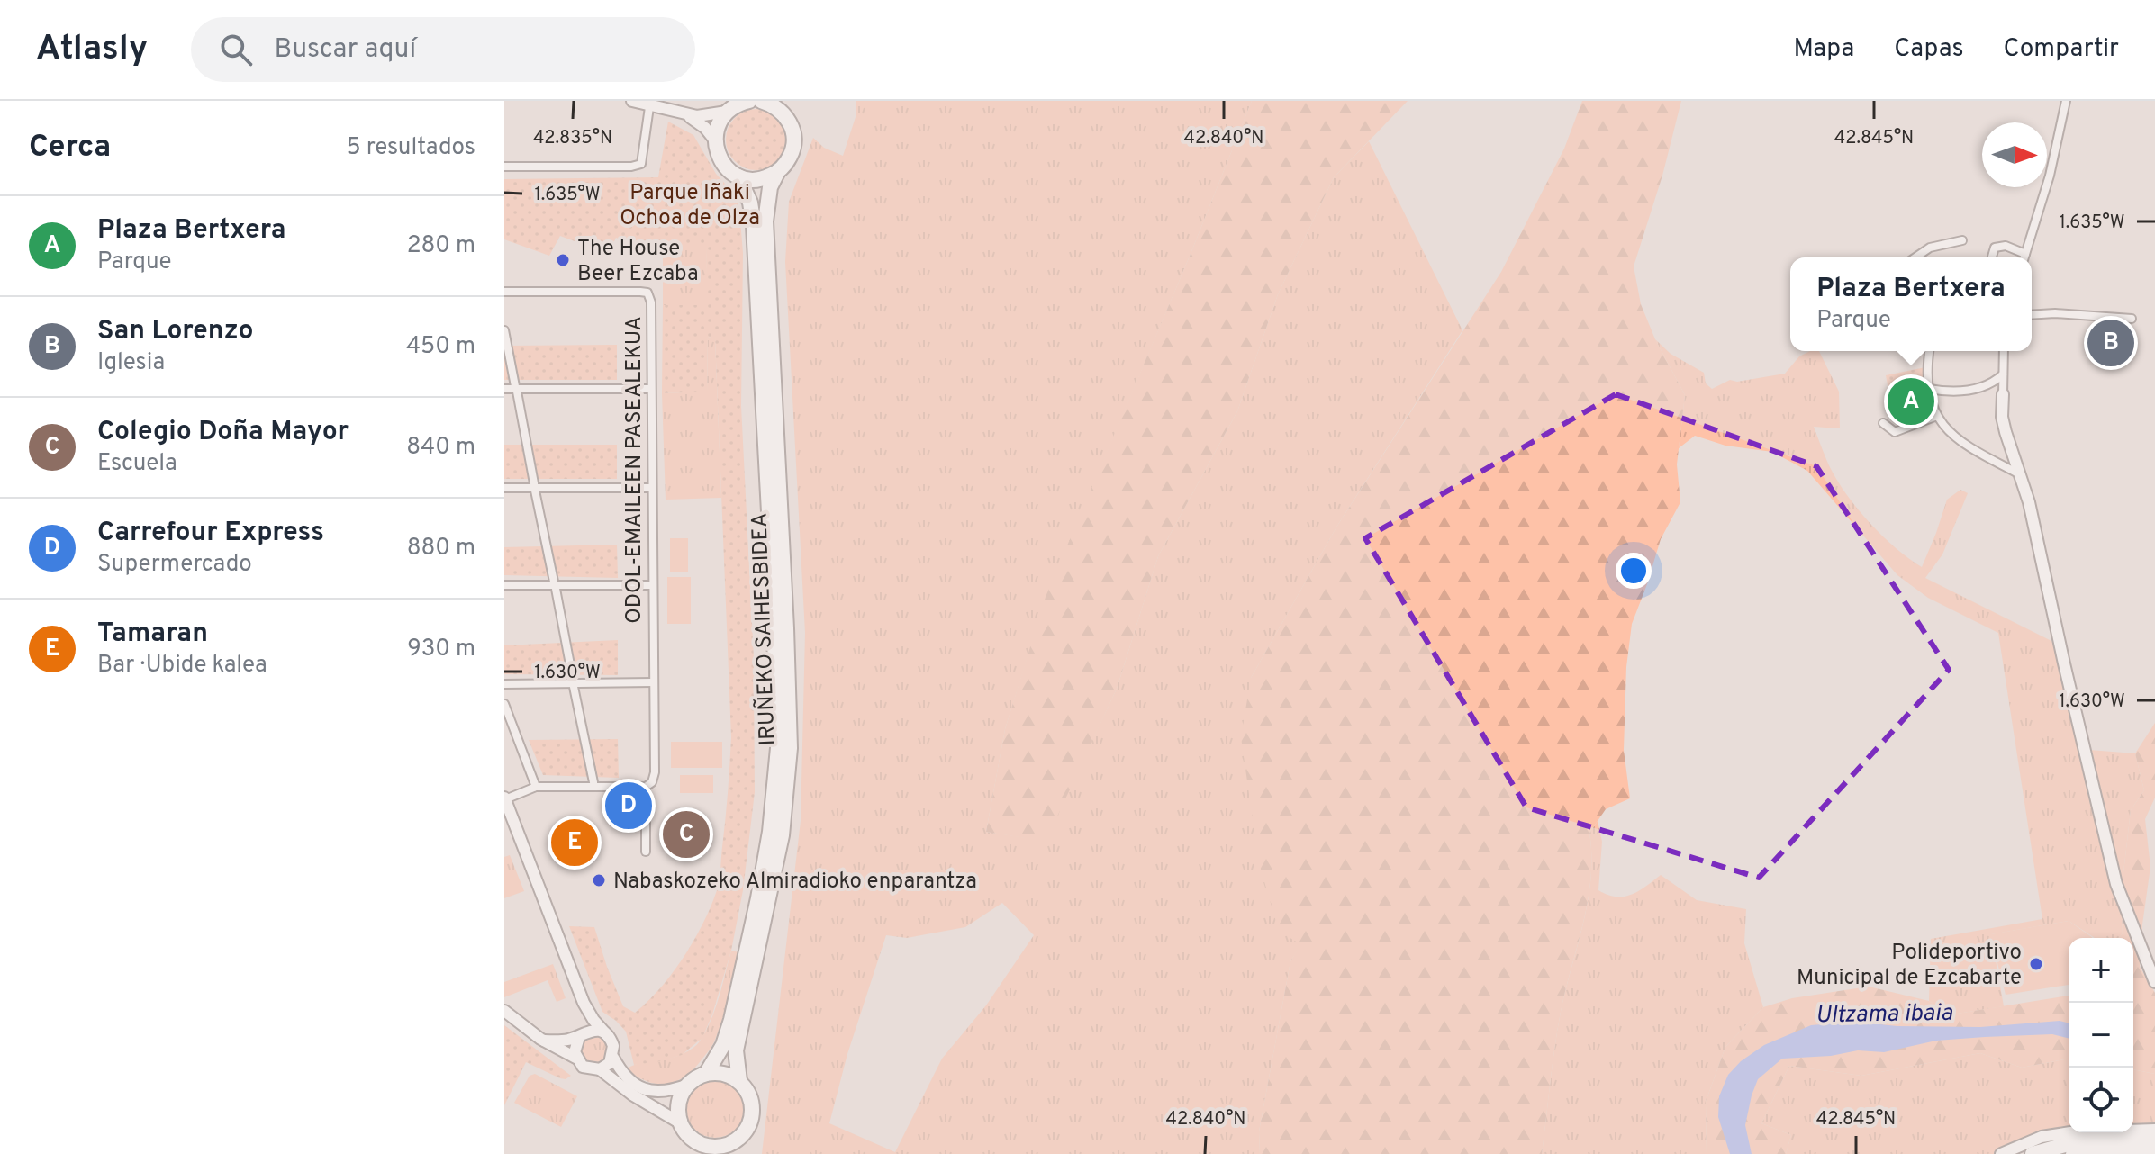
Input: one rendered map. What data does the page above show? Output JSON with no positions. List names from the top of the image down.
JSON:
{
  "streets": {
    "highway": ["IRUÑEKO SAIHESBIDEA"],
    "street": ["ODOL-EMAILEEN PASEALEKUA"]
  },
  "water": ["Ultzama ibaia"],
  "parks": ["Parque Iñaki Ochoa de Olza"],
  "places": ["The House Beer Ezcaba", "Nabaskozeko Almiradioko enparantza", "Polideportivo Municipal de Ezcabarte"],
  "north": "right",
  "page": {
    "header": "Atlasly",
    "search": "Buscar aquí",
    "nav": ["Mapa", "Capas", "Compartir"],
    "heading": ["Cerca", "5 resultados"],
    "list": [
      {
        "mark": "A",
        "name": "Plaza Bertxera",
        "note": "Parque",
        "value": "280 m"
      },
      {
        "mark": "B",
        "name": "San Lorenzo",
        "note": "Iglesia",
        "value": "450 m"
      },
      {
        "mark": "C",
        "name": "Colegio Doña Mayor",
        "note": "Escuela",
        "value": "840 m"
      },
      {
        "mark": "D",
        "name": "Carrefour Express",
        "note": "Supermercado",
        "value": "880 m"
      },
      {
        "mark": "E",
        "name": "Tamaran",
        "note": "Bar · Ubide kalea",
        "value": "930 m"
      }
    ],
    "popup": ["Plaza Bertxera", "Parque"],
    "pins": [
      "B",
      "A",
      "D",
      "C",
      "E"
    ],
    "map_buttons": ["+", "−"]
  },
  "coordinates": [
    "42.835°N",
    "42.840°N",
    "42.845°N",
    "1.635°W",
    "1.630°W"
  ]
}
